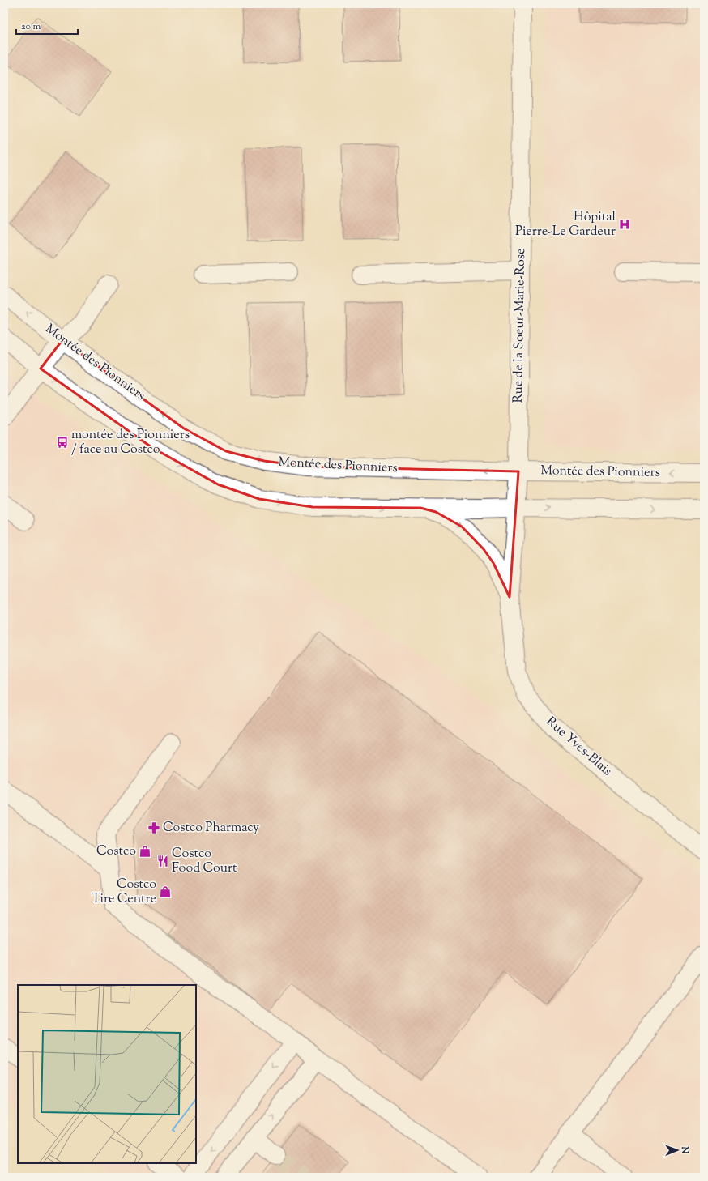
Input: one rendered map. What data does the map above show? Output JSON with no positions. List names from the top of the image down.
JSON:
{
  "streets": {
    "street": ["Rue de la Soeur-Marie-Rose", "Montée des Pionniers", "Rue Yves-Blais"]
  },
  "crossings": [
    ["Rue de la Soeur-Marie-Rose", "Montée des Pionniers"],
    ["Rue de la Soeur-Marie-Rose", "Rue Yves-Blais"],
    ["Montée des Pionniers", "Rue Yves-Blais"]
  ],
  "places": {
    "hospital": ["Hôpital Pierre-Le Gardeur"],
    "bus stop": ["montée des Pionniers / face au Costco"],
    "pharmacy": ["Costco Pharmacy"],
    "shop": ["Costco", "Costco Tire Centre"],
    "restaurant": ["Costco Food Court"]
  },
  "scale_bar": "20 m",
  "north": "right"
}
